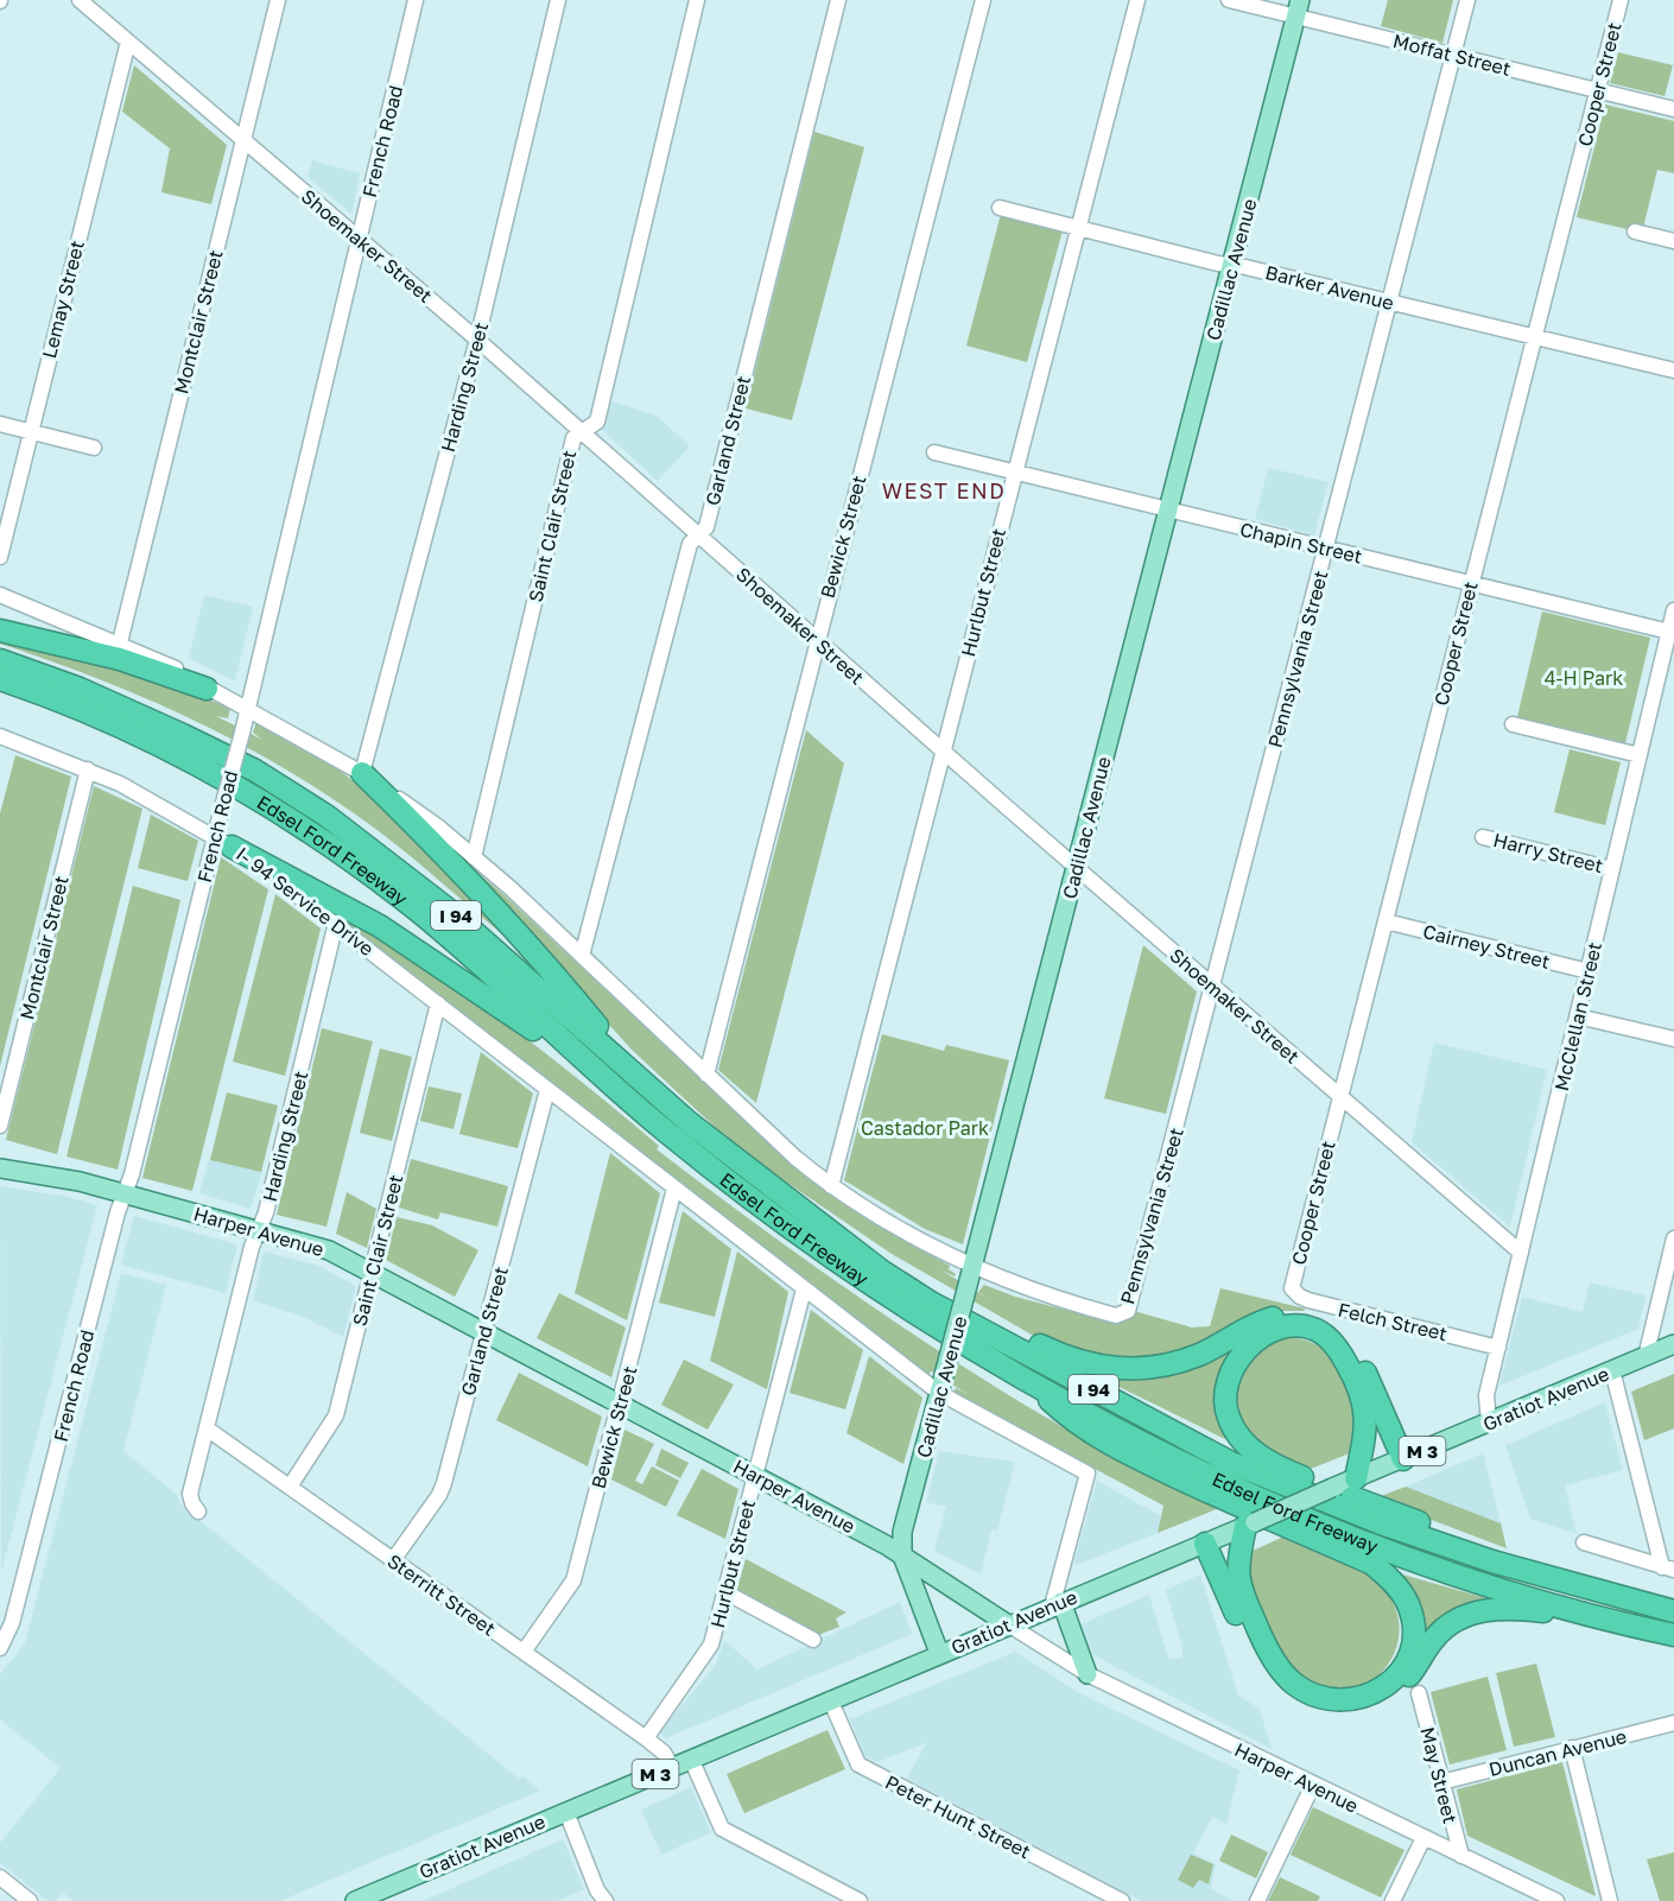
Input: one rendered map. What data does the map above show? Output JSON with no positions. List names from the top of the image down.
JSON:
{
  "streets": {
    "highway": ["Edsel Ford Freeway", "I 94"],
    "main road": [
      "Cadillac Avenue",
      "Harper Avenue",
      "Gratiot Avenue",
      "M 3"
    ],
    "street": [
      "Moffat Street",
      "Cooper Street",
      "French Road",
      "Shoemaker Street",
      "Barker Avenue",
      "Lemay Street",
      "Montclair Street",
      "Harding Street",
      "Garland Street",
      "Saint Clair Street",
      "Bewick Street",
      "Chapin Street",
      "Hurlbut Street",
      "Pennsylvania Street",
      "Harry Street",
      "I- 94 Service Drive",
      "Cairney Street",
      "McClellan Street",
      "Felch Street",
      "Sterritt Street",
      "Duncan Avenue",
      "May Street",
      "Peter Hunt Street"
    ]
  },
  "crossings": [
    ["Moffat Street", "Cooper Street"],
    ["Moffat Street", "Cadillac Avenue"],
    ["Moffat Street", "Pennsylvania Street"],
    ["Cooper Street", "Shoemaker Street"],
    ["Cooper Street", "Barker Avenue"],
    ["Cooper Street", "Chapin Street"],
    ["Cooper Street", "Cairney Street"],
    ["Cooper Street", "Felch Street"],
    ["French Road", "Shoemaker Street"],
    ["French Road", "I- 94 Service Drive"],
    ["French Road", "Harper Avenue"],
    ["Shoemaker Street", "Cadillac Avenue"],
    ["Shoemaker Street", "Lemay Street"],
    ["Shoemaker Street", "Montclair Street"],
    ["Shoemaker Street", "Harding Street"],
    ["Shoemaker Street", "Garland Street"],
    ["Shoemaker Street", "Saint Clair Street"],
    ["Shoemaker Street", "Bewick Street"],
    ["Shoemaker Street", "Hurlbut Street"],
    ["Shoemaker Street", "Pennsylvania Street"],
    ["Shoemaker Street", "McClellan Street"],
    ["Cadillac Avenue", "Barker Avenue"],
    ["Cadillac Avenue", "Chapin Street"],
    ["Cadillac Avenue", "Pennsylvania Street"],
    ["Cadillac Avenue", "Edsel Ford Freeway"],
    ["Cadillac Avenue", "Harper Avenue"],
    ["Cadillac Avenue", "Gratiot Avenue"],
    ["Barker Avenue", "Hurlbut Street"],
    ["Barker Avenue", "Pennsylvania Street"],
    ["Montclair Street", "I- 94 Service Drive"],
    ["Harding Street", "I- 94 Service Drive"],
    ["Harding Street", "Harper Avenue"],
    ["Harding Street", "Sterritt Street"],
    ["Garland Street", "Edsel Ford Freeway"],
    ["Garland Street", "I- 94 Service Drive"],
    ["Garland Street", "Harper Avenue"],
    ["Garland Street", "Sterritt Street"],
    ["Saint Clair Street", "I- 94 Service Drive"],
    ["Saint Clair Street", "Harper Avenue"],
    ["Saint Clair Street", "Sterritt Street"],
    ["Bewick Street", "Edsel Ford Freeway"],
    ["Bewick Street", "Harper Avenue"],
    ["Bewick Street", "Sterritt Street"],
    ["Chapin Street", "Hurlbut Street"],
    ["Chapin Street", "Pennsylvania Street"],
    ["Chapin Street", "McClellan Street"],
    ["Hurlbut Street", "Edsel Ford Freeway"],
    ["Hurlbut Street", "Harper Avenue"],
    ["Hurlbut Street", "Sterritt Street"],
    ["Edsel Ford Freeway", "I- 94 Service Drive"],
    ["Edsel Ford Freeway", "Gratiot Avenue"],
    ["Harry Street", "McClellan Street"],
    ["Cairney Street", "McClellan Street"],
    ["McClellan Street", "Felch Street"],
    ["McClellan Street", "Gratiot Avenue"],
    ["Harper Avenue", "Gratiot Avenue"],
    ["Harper Avenue", "May Street"],
    ["Gratiot Avenue", "Sterritt Street"],
    ["Gratiot Avenue", "Peter Hunt Street"],
    ["Duncan Avenue", "May Street"]
  ],
  "districts": ["WEST END"],
  "parks": ["4-H Park", "Castador Park"]
}
